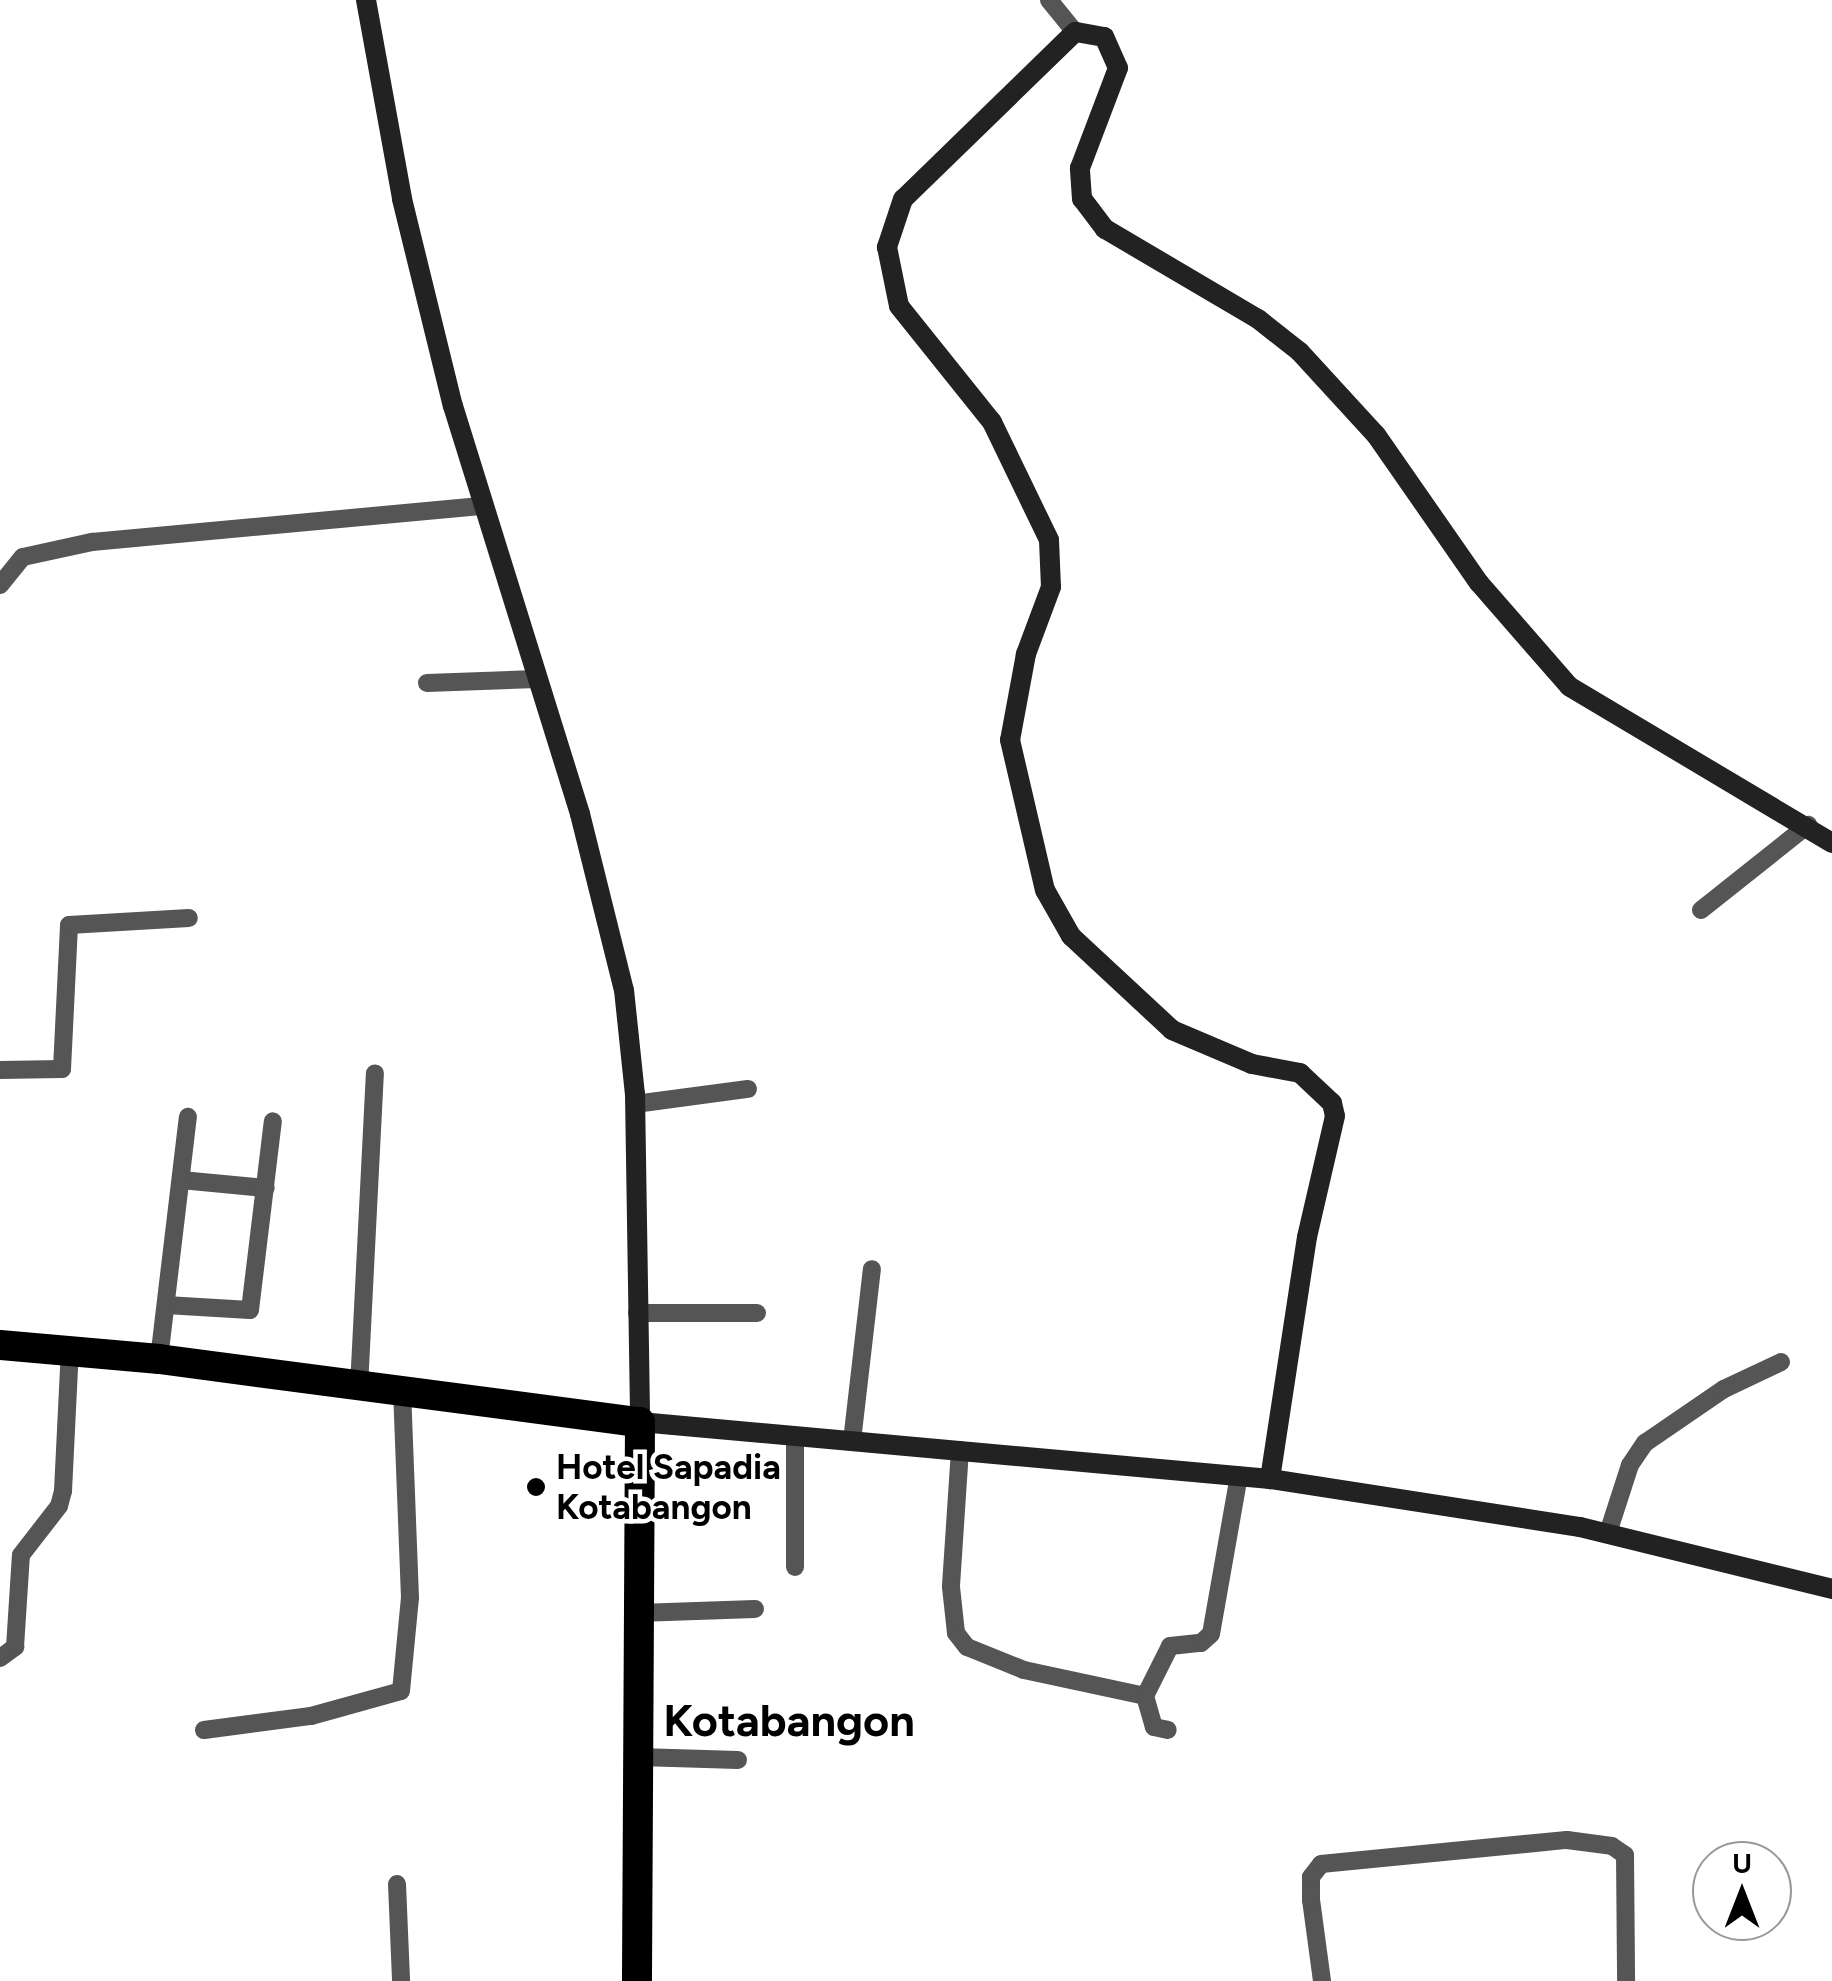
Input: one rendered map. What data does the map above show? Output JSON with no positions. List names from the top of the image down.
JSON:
{
  "districts": ["Kotabangon"],
  "places": ["Hotel Sapadia Kotabangon"],
  "north": "top"
}
